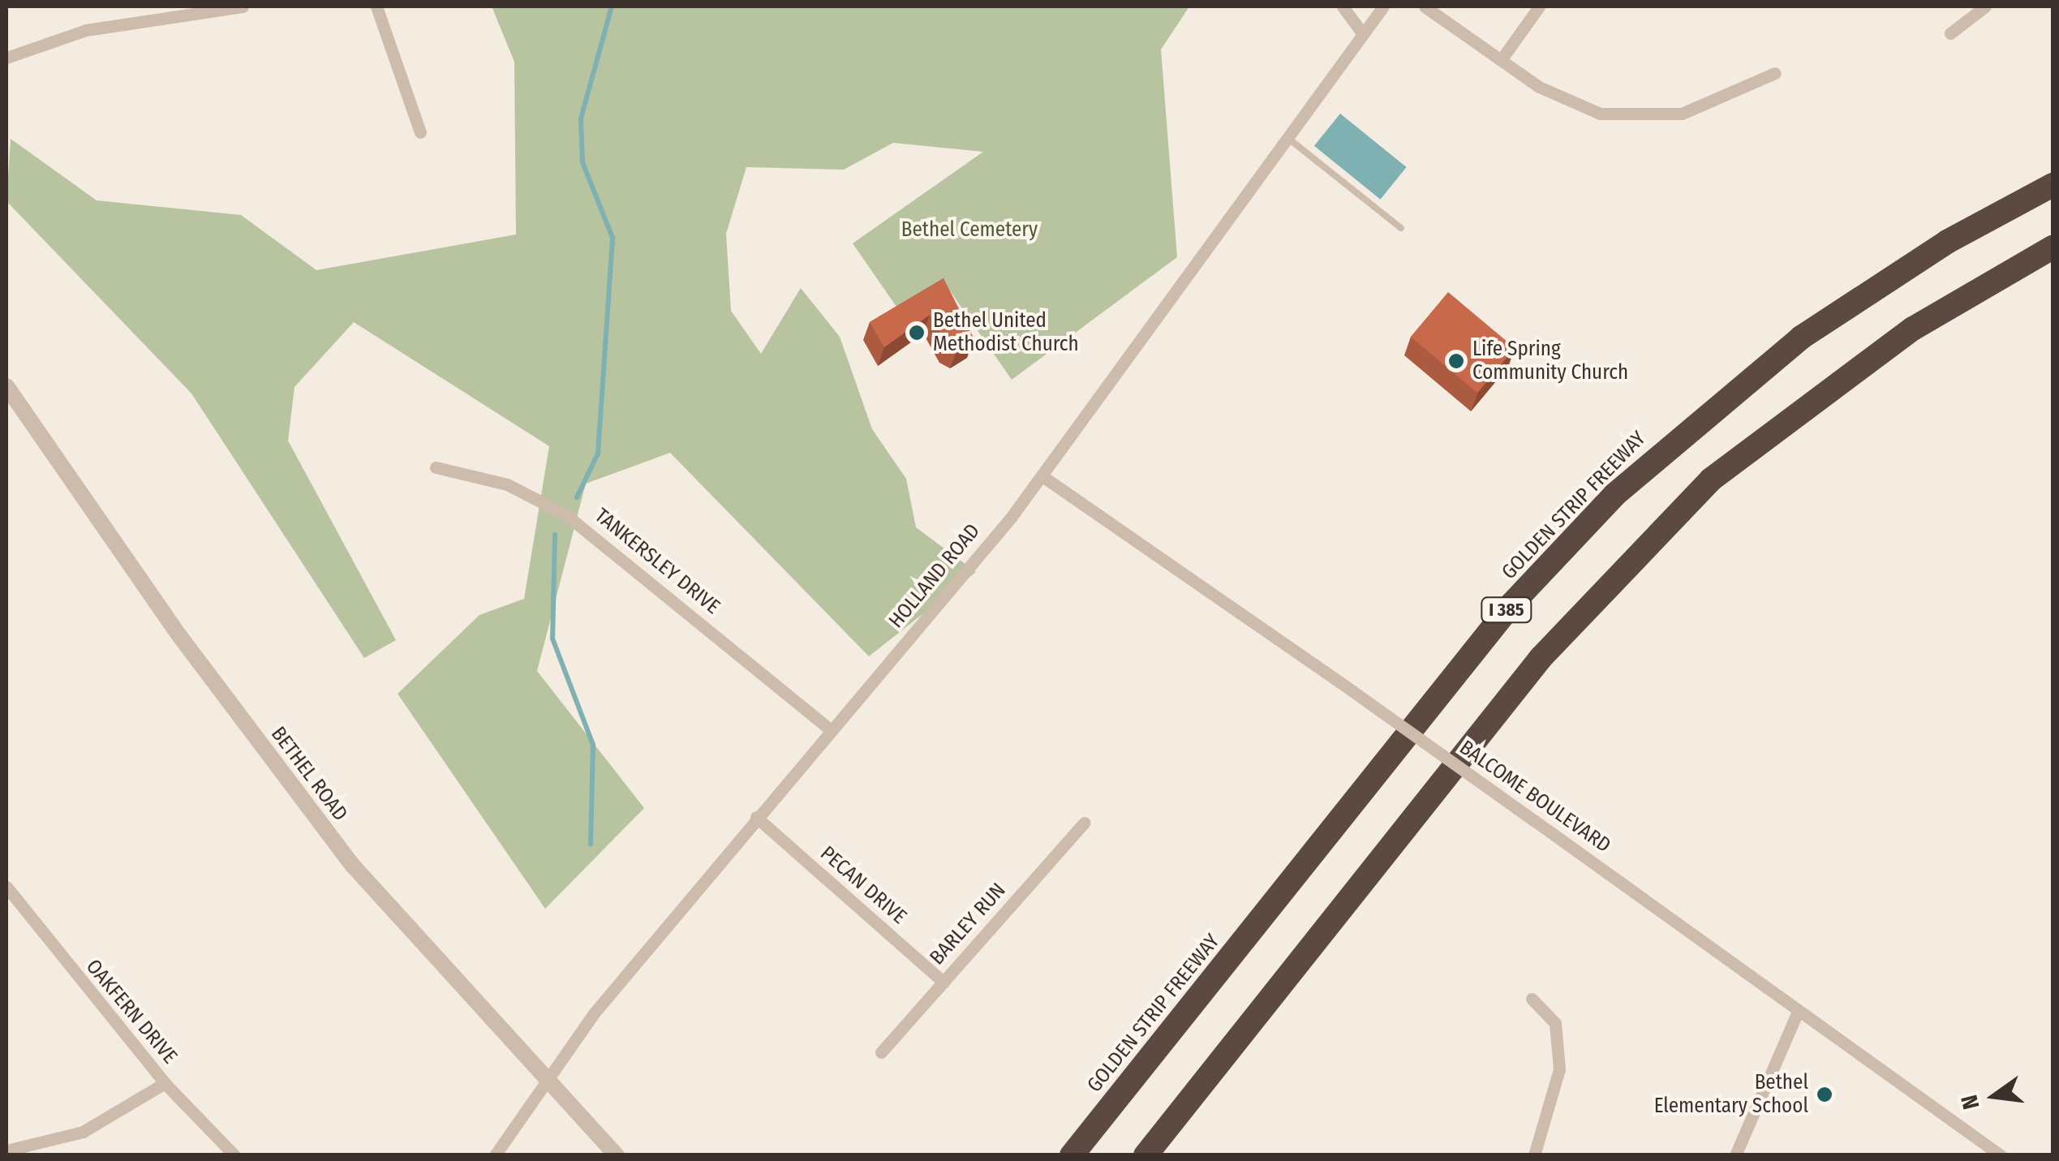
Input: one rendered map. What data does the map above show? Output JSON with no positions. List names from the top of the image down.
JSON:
{
  "streets": {
    "highway": ["GOLDEN STRIP FREEWAY", "I 385"],
    "street": [
      "TANKERSLEY DRIVE",
      "HOLLAND ROAD",
      "BETHEL ROAD",
      "BALCOME BOULEVARD",
      "PECAN DRIVE",
      "BARLEY RUN",
      "OAKFERN DRIVE"
    ]
  },
  "crossings": [
    ["TANKERSLEY DRIVE", "HOLLAND ROAD"],
    ["HOLLAND ROAD", "BETHEL ROAD"],
    ["HOLLAND ROAD", "BALCOME BOULEVARD"],
    ["HOLLAND ROAD", "PECAN DRIVE"],
    ["PECAN DRIVE", "BARLEY RUN"]
  ],
  "parks": ["Bethel Cemetery"],
  "places": ["Bethel United Methodist Church", "Life Spring Community Church", "Bethel Elementary School"],
  "north": "left"
}
